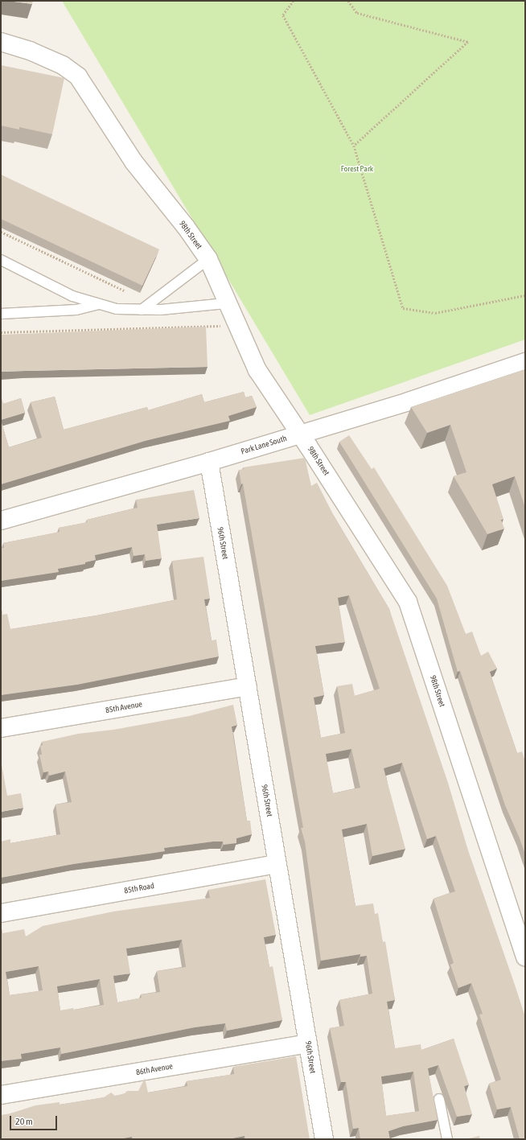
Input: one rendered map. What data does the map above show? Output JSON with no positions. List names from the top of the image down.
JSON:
{
  "streets": {
    "street": [
      "98th Street",
      "Park Lane South",
      "96th Street",
      "85th Avenue",
      "85th Road",
      "86th Avenue"
    ]
  },
  "crossings": [
    ["98th Street", "Park Lane South"],
    ["Park Lane South", "96th Street"],
    ["96th Street", "85th Avenue"],
    ["96th Street", "85th Road"],
    ["96th Street", "86th Avenue"]
  ],
  "parks": ["Forest Park"],
  "scale_bar": "20 m"
}
